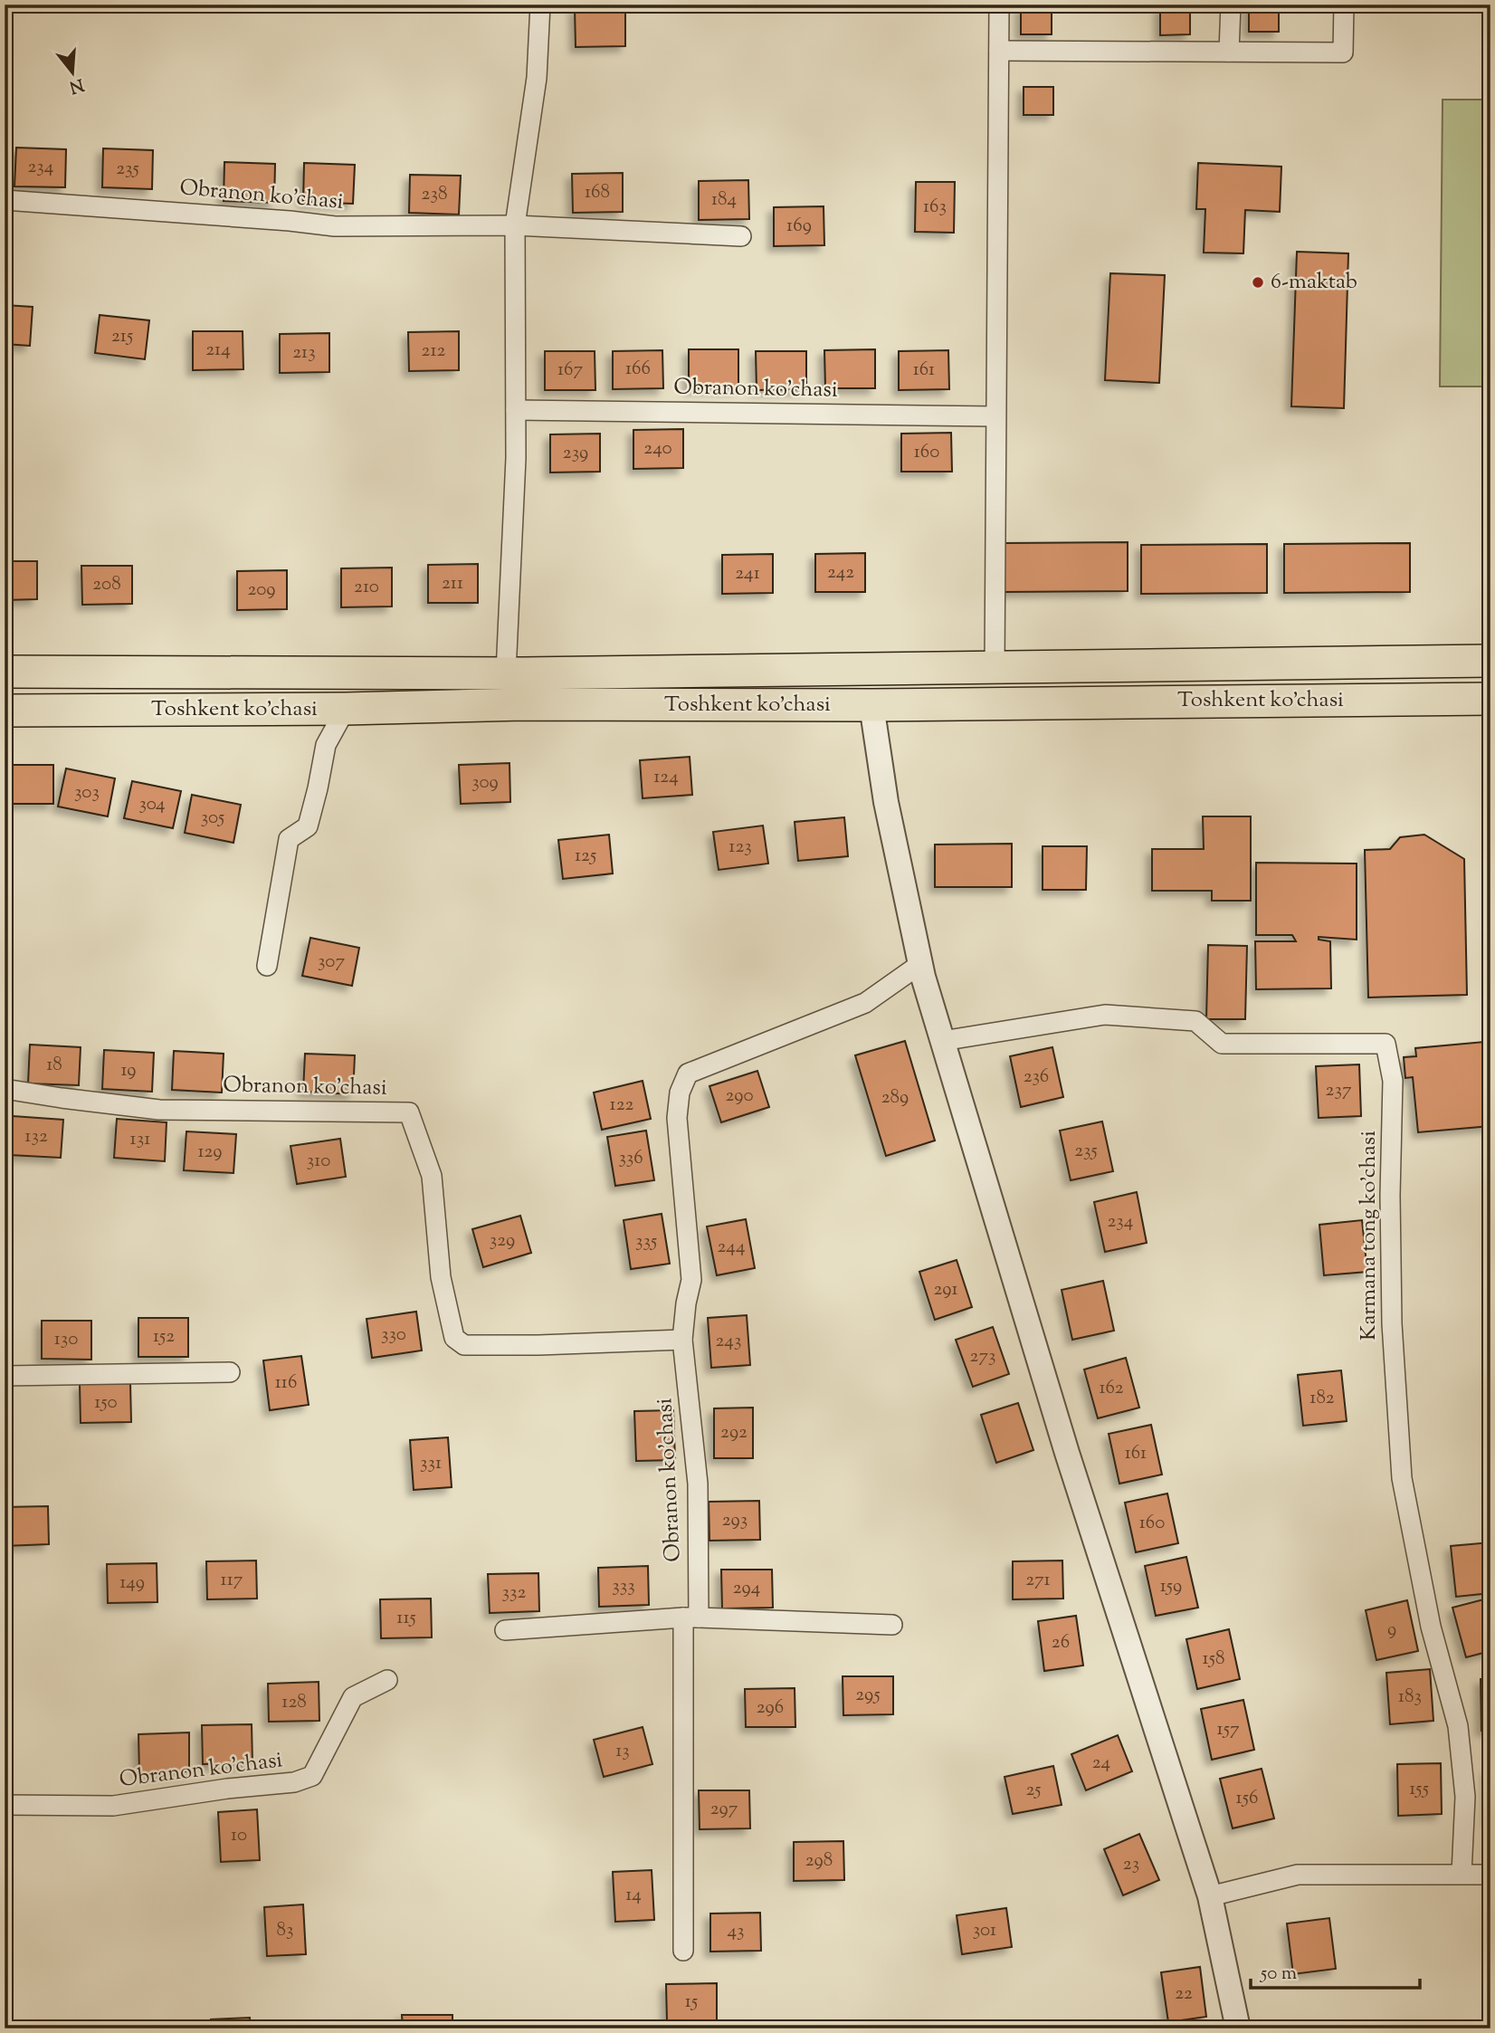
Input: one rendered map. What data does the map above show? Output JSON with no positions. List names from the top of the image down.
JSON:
{
  "streets": {
    "highway": ["Toshkent ko'chasi"],
    "street": ["Obranon ko'chasi", "Karmana tong ko'chasi"]
  },
  "places": ["6-maktab"],
  "house_numbers": [
    "234",
    "235",
    "168",
    "238",
    "184",
    "163",
    "169",
    "215",
    "214",
    "212",
    "213",
    "166",
    "167",
    "161",
    "240",
    "160",
    "239",
    "242",
    "241",
    "211",
    "208",
    "210",
    "209",
    "124",
    "309",
    "303",
    "304",
    "305",
    "123",
    "125",
    "307",
    "18",
    "19",
    "236",
    "237",
    "290",
    "289",
    "122",
    "132",
    "131",
    "235",
    "129",
    "336",
    "310",
    "234",
    "329",
    "335",
    "244",
    "291",
    "330",
    "152",
    "130",
    "243",
    "273",
    "116",
    "162",
    "182",
    "150",
    "292",
    "161",
    "331",
    "293",
    "160",
    "117",
    "271",
    "149",
    "333",
    "159",
    "294",
    "332",
    "115",
    "9",
    "26",
    "158",
    "295",
    "183",
    "128",
    "296",
    "157",
    "13",
    "24",
    "155",
    "25",
    "156",
    "297",
    "10",
    "298",
    "23",
    "14",
    "83",
    "301",
    "43",
    "22",
    "15"
  ],
  "scale_bar": "50 m",
  "north": "bottom"
}
